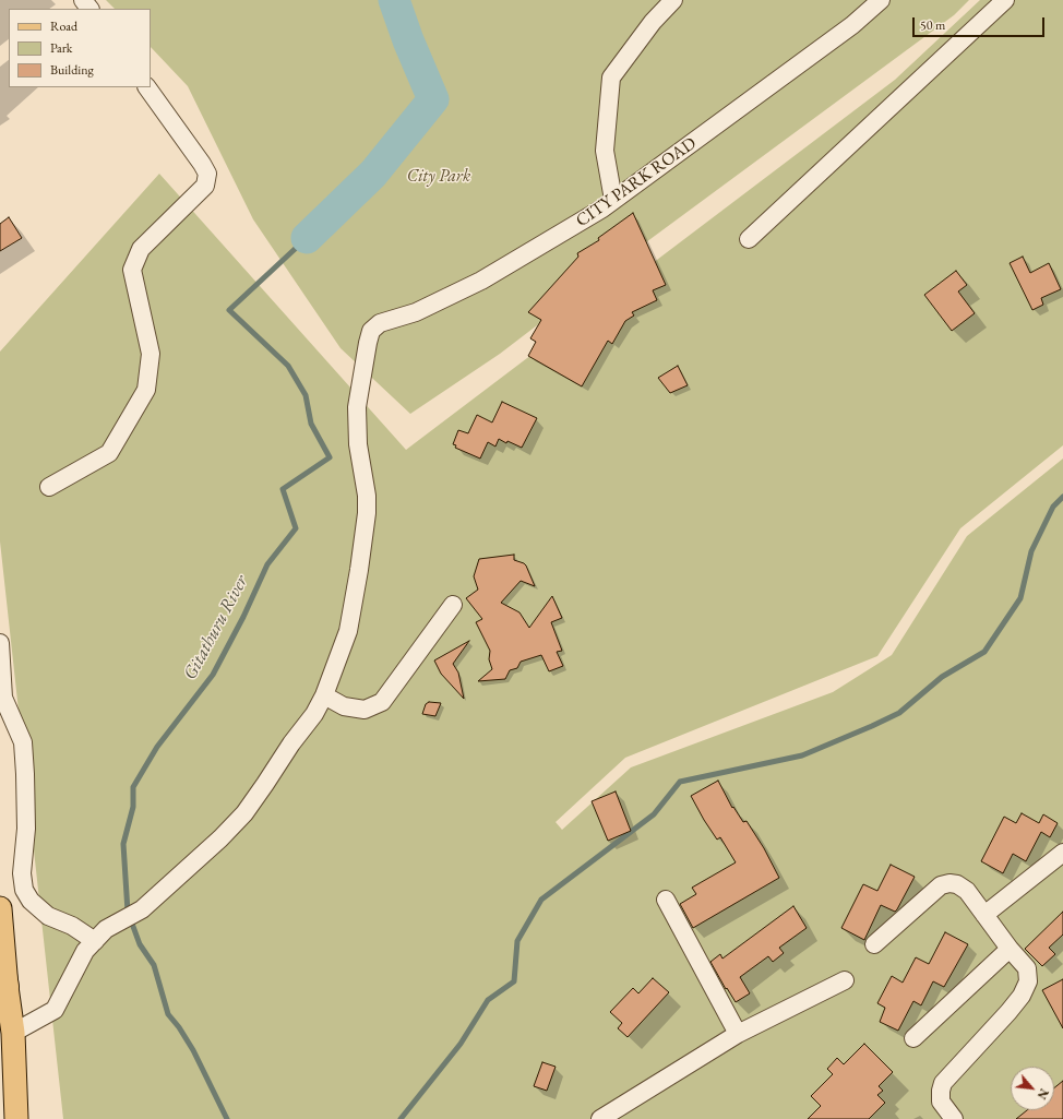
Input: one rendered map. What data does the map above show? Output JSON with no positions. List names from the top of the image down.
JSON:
{
  "streets": {
    "street": ["CITY PARK ROAD"]
  },
  "water": ["Gitathuru River"],
  "parks": ["City Park"],
  "legend": ["Road", "Park", "Building"],
  "scale_bar": "50 m",
  "north": "bottom right"
}
